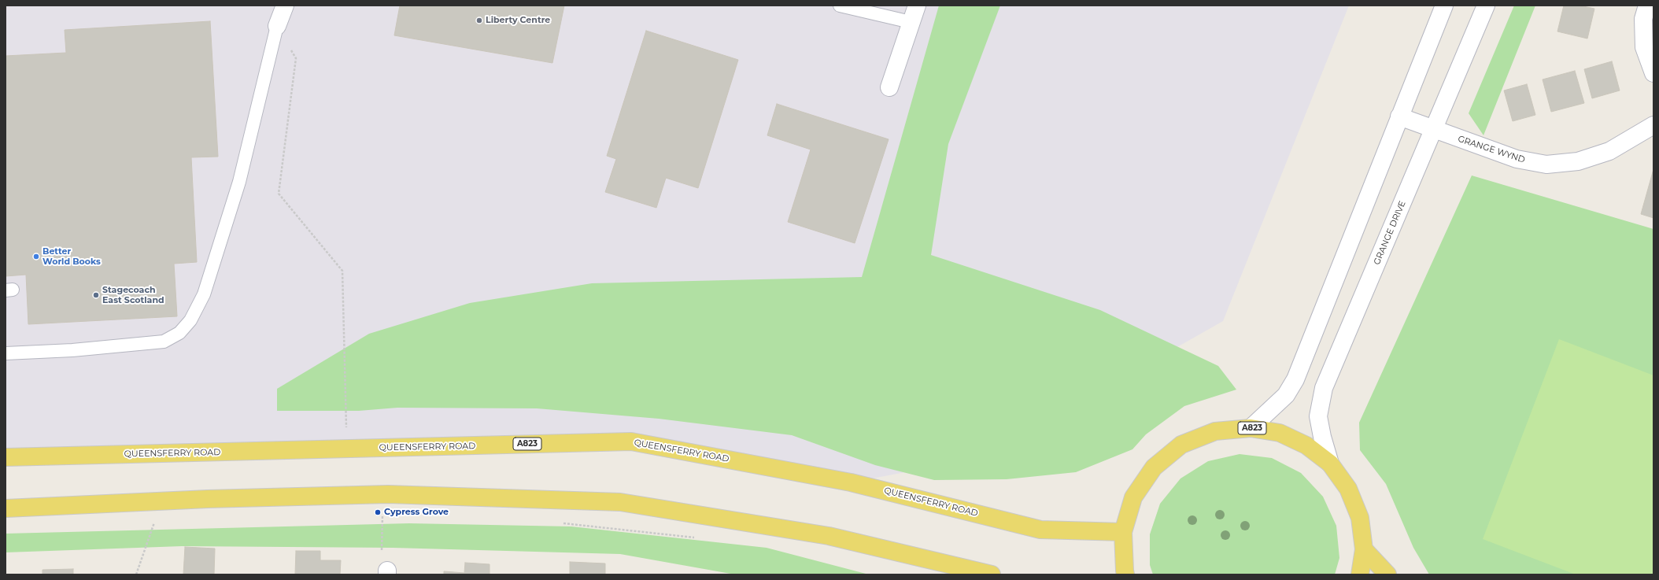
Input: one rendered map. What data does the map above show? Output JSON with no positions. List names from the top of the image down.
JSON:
{
  "streets": {
    "main road": ["A823", "QUEENSFERRY ROAD"],
    "street": ["GRANGE WYND", "GRANGE DRIVE"]
  },
  "crossings": [
    ["GRANGE WYND", "GRANGE DRIVE"],
    ["GRANGE DRIVE", "A823"],
    ["A823", "QUEENSFERRY ROAD"]
  ],
  "places": [
    "Liberty Centre",
    "Better World Books",
    "Stagecoach East Scotland",
    "Cypress Grove"
  ]
}
